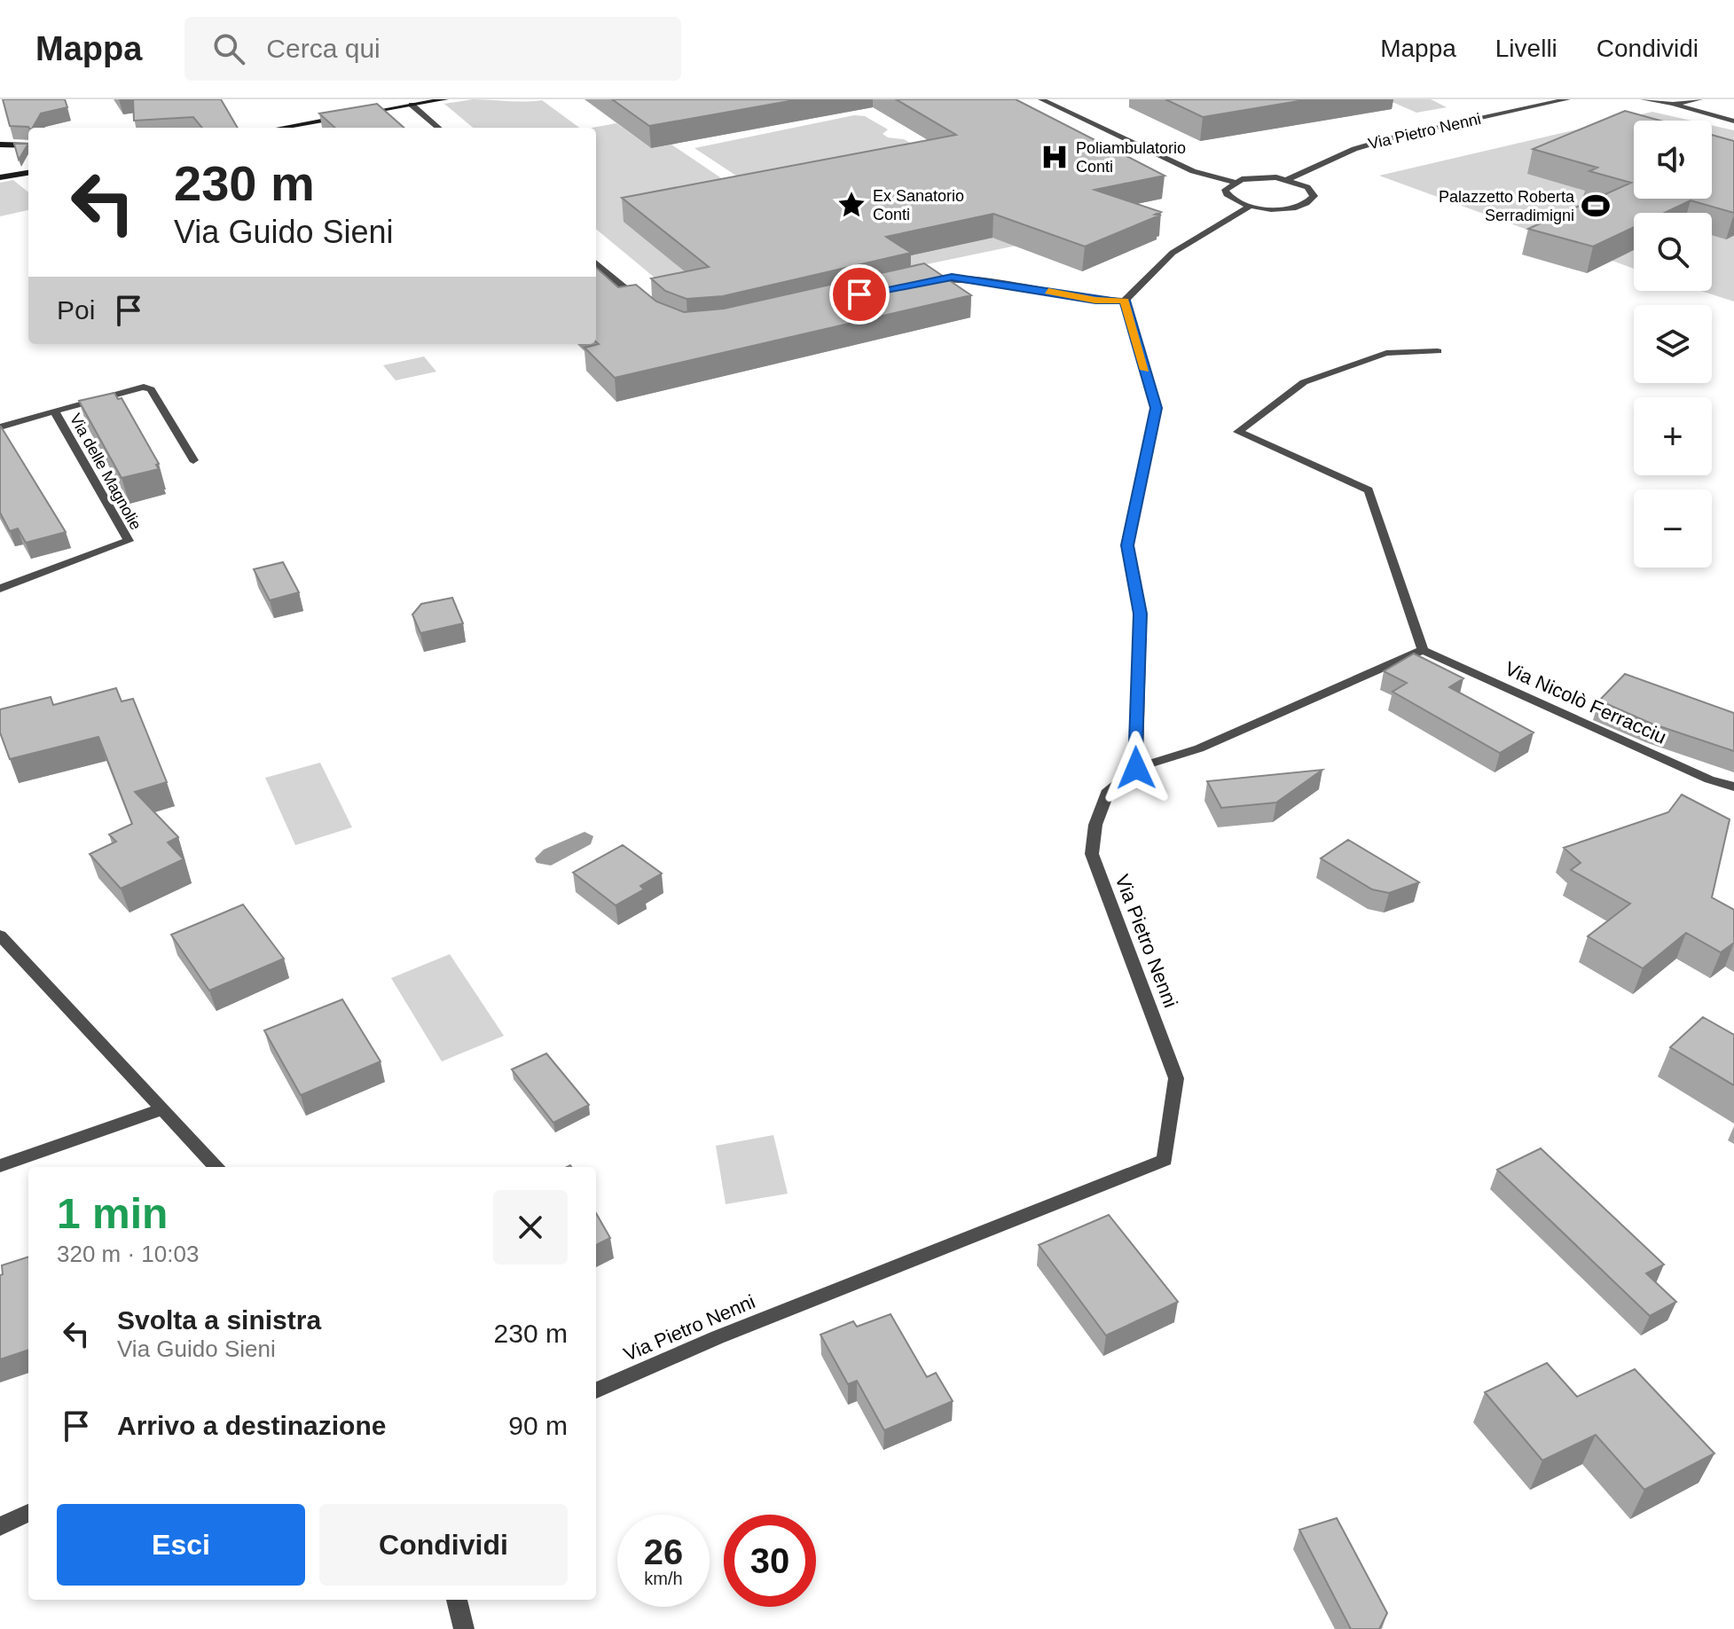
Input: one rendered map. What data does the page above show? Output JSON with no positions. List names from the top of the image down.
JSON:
{
  "streets": {
    "street": ["Via Pietro Nenni", "Via delle Magnolie", "Via Nicolò Ferracciu"]
  },
  "places": {
    "hospital": ["Poliambulatorio Conti"],
    "place": ["Ex Sanatorio Conti"],
    "sports": ["Palazzetto Roberta Serradimigni"]
  },
  "page": {
    "header": "Mappa",
    "search": "Cerca qui",
    "nav": ["Mappa", "Livelli", "Condividi"],
    "map_buttons": ["+", "−"],
    "turn": ["230 m", "Via Guido Sieni"],
    "then": "Poi",
    "heading": ["1 min", "320 m · 10:03"],
    "list": [
      {
        "name": "Svolta a sinistra",
        "note": "Via Guido Sieni",
        "value": "230 m"
      },
      {
        "name": "Arrivo a destinazione",
        "value": "90 m"
      }
    ],
    "buttons": ["Esci", "Condividi"],
    "speed": "26 km/h",
    "limit": "30"
  }
}
